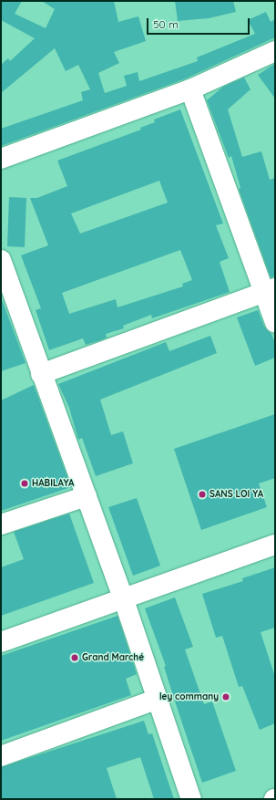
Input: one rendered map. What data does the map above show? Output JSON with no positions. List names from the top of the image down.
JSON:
{
  "places": [
    "HABILAYA",
    "SANS LOI YA",
    "Grand Marché",
    "ley commany"
  ],
  "scale_bar": "50 m"
}
